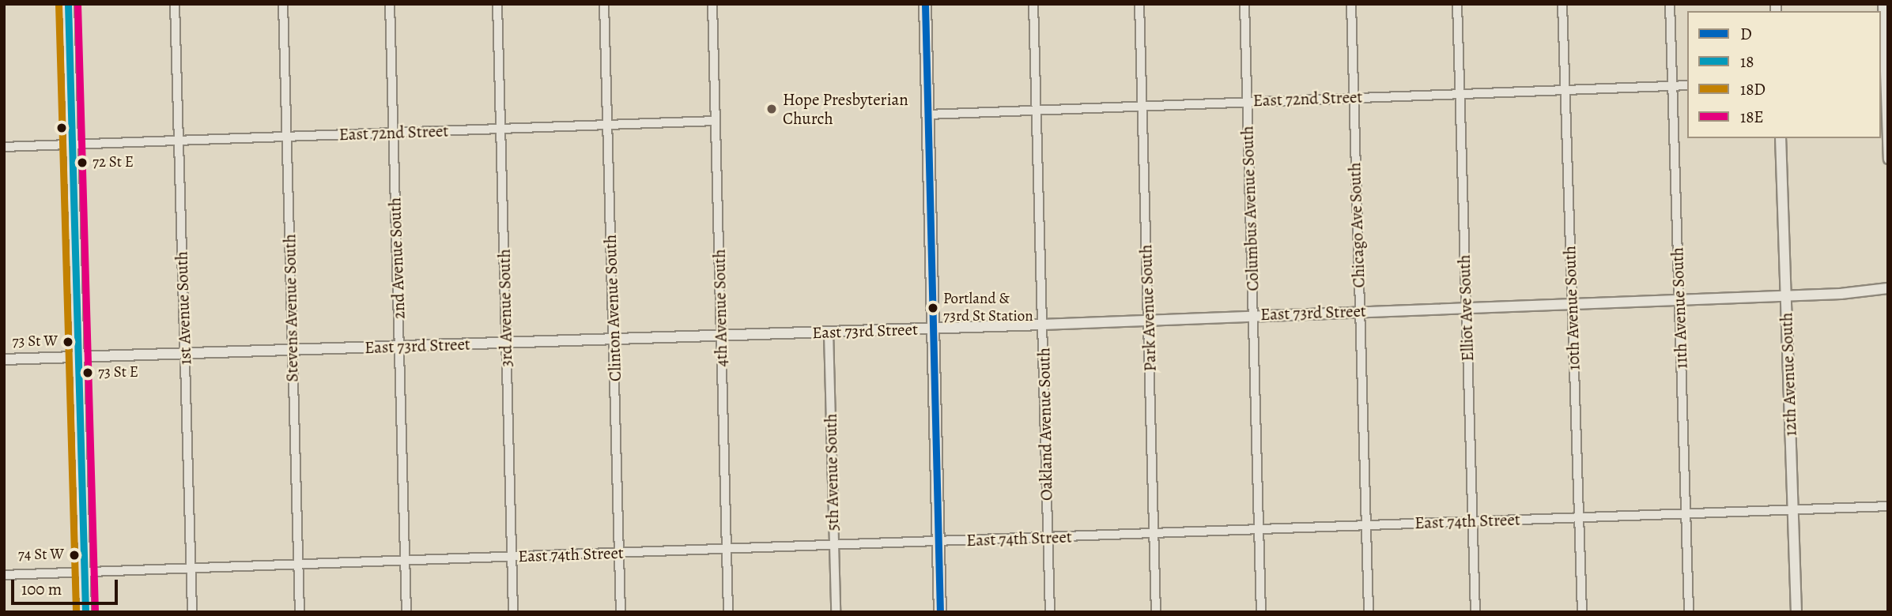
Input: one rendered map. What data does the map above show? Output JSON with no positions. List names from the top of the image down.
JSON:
{
  "streets": {
    "street": [
      "East 72nd Street",
      "Columbus Avenue South",
      "Chicago Ave South",
      "2nd Avenue South",
      "1st Avenue South",
      "Stevens Avenue South",
      "3rd Avenue South",
      "Clinton Avenue South",
      "4th Avenue South",
      "Park Avenue South",
      "Elliot Ave South",
      "10th Avenue South",
      "11th Avenue South",
      "East 73rd Street",
      "12th Avenue South",
      "Oakland Avenue South",
      "5th Avenue South",
      "East 74th Street"
    ]
  },
  "crossings": [
    ["East 72nd Street", "Columbus Avenue South"],
    ["East 72nd Street", "Chicago Ave South"],
    ["East 72nd Street", "2nd Avenue South"],
    ["East 72nd Street", "1st Avenue South"],
    ["East 72nd Street", "Stevens Avenue South"],
    ["East 72nd Street", "3rd Avenue South"],
    ["East 72nd Street", "Clinton Avenue South"],
    ["East 72nd Street", "4th Avenue South"],
    ["East 72nd Street", "Park Avenue South"],
    ["East 72nd Street", "Elliot Ave South"],
    ["East 72nd Street", "10th Avenue South"],
    ["East 72nd Street", "11th Avenue South"],
    ["East 72nd Street", "Oakland Avenue South"],
    ["Columbus Avenue South", "East 73rd Street"],
    ["Columbus Avenue South", "East 74th Street"],
    ["Chicago Ave South", "East 73rd Street"],
    ["Chicago Ave South", "East 74th Street"],
    ["2nd Avenue South", "East 73rd Street"],
    ["2nd Avenue South", "East 74th Street"],
    ["1st Avenue South", "East 73rd Street"],
    ["1st Avenue South", "East 74th Street"],
    ["Stevens Avenue South", "East 73rd Street"],
    ["Stevens Avenue South", "East 74th Street"],
    ["3rd Avenue South", "East 73rd Street"],
    ["3rd Avenue South", "East 74th Street"],
    ["Clinton Avenue South", "East 73rd Street"],
    ["Clinton Avenue South", "East 74th Street"],
    ["4th Avenue South", "East 73rd Street"],
    ["4th Avenue South", "East 74th Street"],
    ["Park Avenue South", "East 73rd Street"],
    ["Park Avenue South", "East 74th Street"],
    ["Elliot Ave South", "East 73rd Street"],
    ["Elliot Ave South", "East 74th Street"],
    ["10th Avenue South", "East 73rd Street"],
    ["10th Avenue South", "East 74th Street"],
    ["11th Avenue South", "East 73rd Street"],
    ["11th Avenue South", "East 74th Street"],
    ["East 73rd Street", "12th Avenue South"],
    ["East 73rd Street", "Oakland Avenue South"],
    ["East 73rd Street", "5th Avenue South"],
    ["12th Avenue South", "East 74th Street"],
    ["Oakland Avenue South", "East 74th Street"],
    ["5th Avenue South", "East 74th Street"]
  ],
  "places": [
    "Hope Presbyterian Church",
    "72 St E",
    "Portland & 73rd St Station",
    "73 St W",
    "73 St E",
    "74 St W"
  ],
  "lines": [
    "transit line D",
    "transit line 18",
    "transit line 18D",
    "transit line 18E"
  ],
  "legend": [
    "D",
    "18",
    "18D",
    "18E"
  ],
  "scale_bar": "100 m"
}
